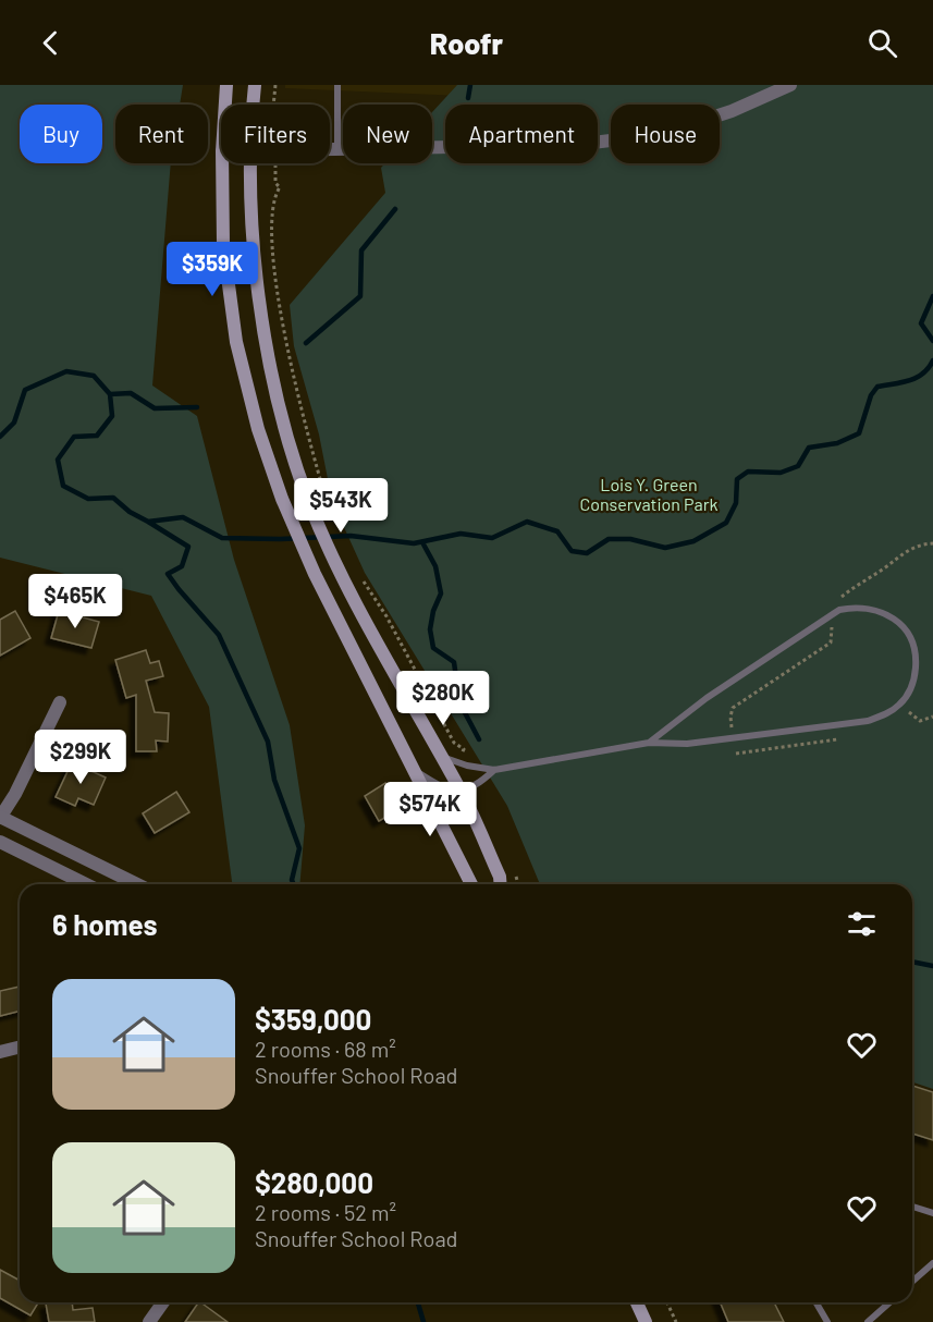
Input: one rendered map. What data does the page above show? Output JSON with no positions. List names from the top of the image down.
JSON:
{
  "parks": ["Lois Y. Green Conservation Park"],
  "page": {
    "header": "Roofr",
    "chip": [
      "Buy",
      "Rent",
      "Filters",
      "New",
      "Apartment",
      "House"
    ],
    "price": [
      "$359K",
      "$543K",
      "$465K",
      "$280K",
      "$299K",
      "$574K"
    ],
    "heading": "6 homes",
    "list": [
      {
        "name": "$359,000",
        "note": "2 rooms · 68 m² · Snouffer School Road"
      },
      {
        "name": "$280,000",
        "note": "2 rooms · 52 m² · Snouffer School Road"
      }
    ]
  }
}
